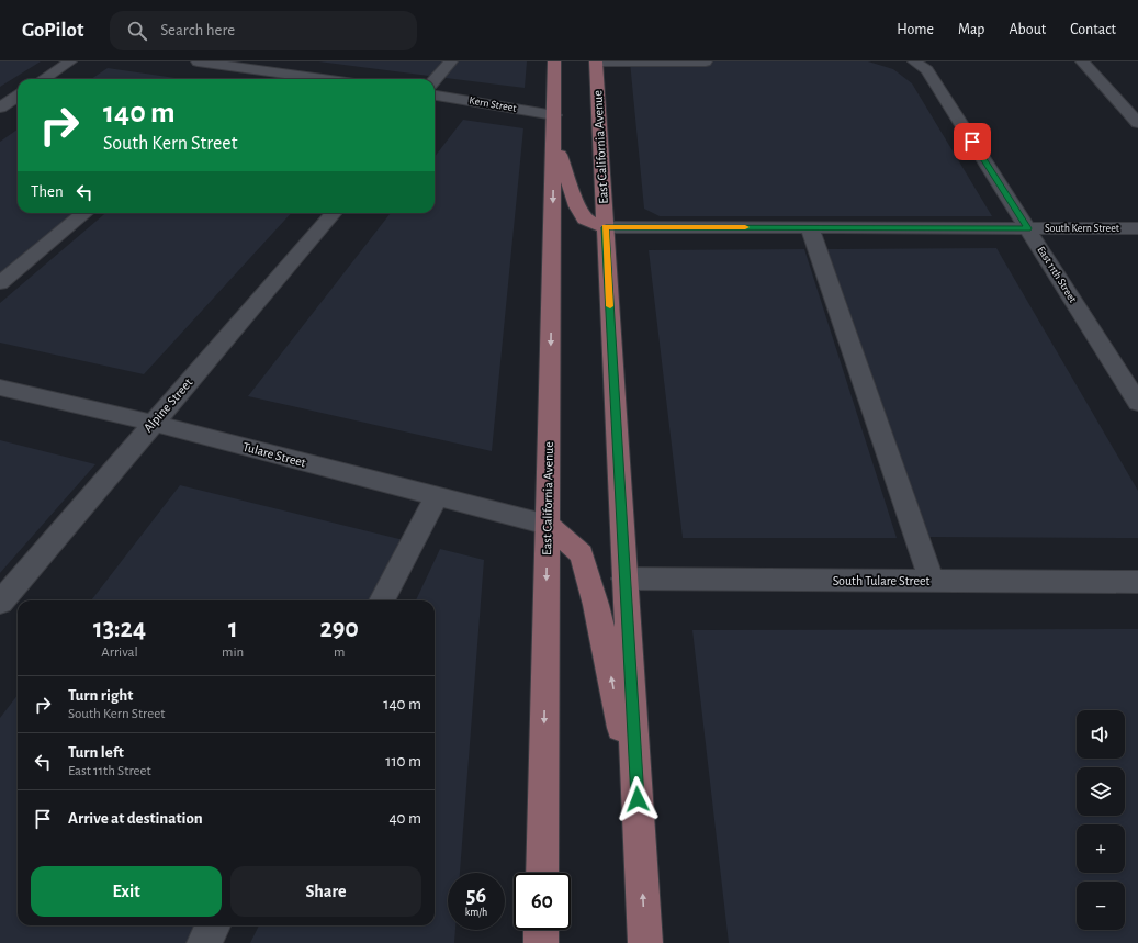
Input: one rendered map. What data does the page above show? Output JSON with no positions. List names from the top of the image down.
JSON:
{
  "streets": {
    "main road": ["East California Avenue"],
    "street": [
      "Kern Street",
      "South Kern Street",
      "East 11th Street",
      "Alpine Street",
      "Tulare Street",
      "South Tulare Street"
    ]
  },
  "crossings": [
    ["Kern Street", "East California Avenue"],
    ["East California Avenue", "South Kern Street"],
    ["East California Avenue", "Tulare Street"],
    ["East California Avenue", "South Tulare Street"],
    ["South Kern Street", "East 11th Street"],
    ["Alpine Street", "Tulare Street"]
  ],
  "page": {
    "header": "GoPilot",
    "search": "Search here",
    "nav": [
      "Home",
      "Map",
      "About",
      "Contact"
    ],
    "turn": ["140 m", "South Kern Street"],
    "then": "Then",
    "eta": [
      "13:24",
      "Arrival",
      "1",
      "min",
      "290",
      "m"
    ],
    "list": [
      {
        "name": "Turn right",
        "note": "South Kern Street",
        "value": "140 m"
      },
      {
        "name": "Turn left",
        "note": "East 11th Street",
        "value": "110 m"
      },
      {
        "name": "Arrive at destination",
        "value": "40 m"
      }
    ],
    "map_buttons": ["+", "−"],
    "buttons": ["Exit", "Share"],
    "speed": "56 km/h",
    "limit": "60"
  }
}
